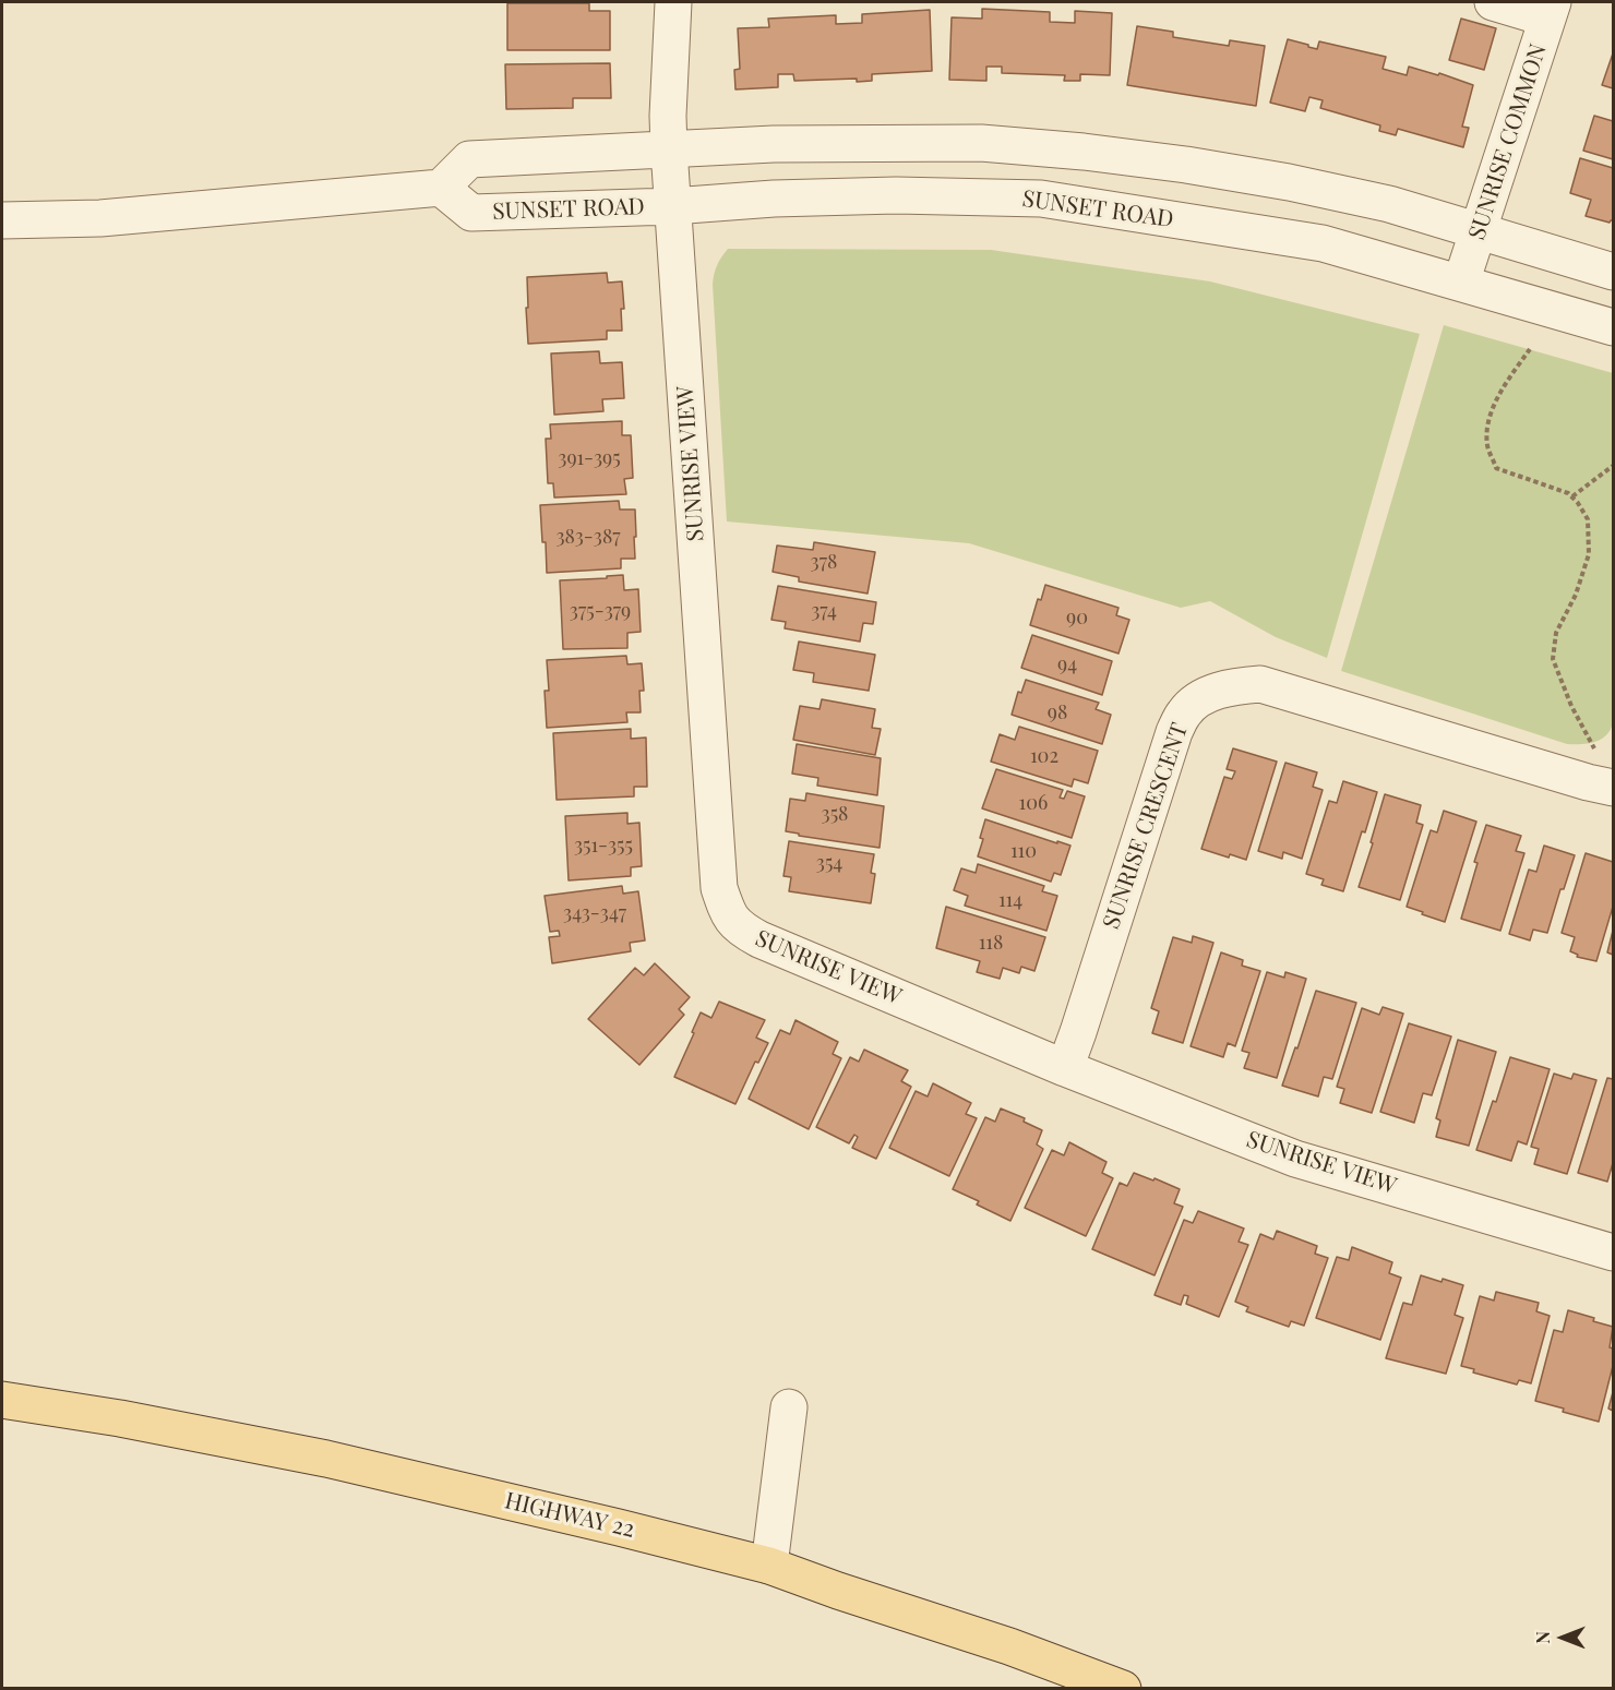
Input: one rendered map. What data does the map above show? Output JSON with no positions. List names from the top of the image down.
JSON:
{
  "streets": {
    "main road": ["HIGHWAY 22"],
    "street": [
      "SUNRISE COMMON",
      "SUNSET ROAD",
      "SUNRISE VIEW",
      "SUNRISE CRESCENT"
    ]
  },
  "crossings": [
    ["SUNRISE COMMON", "SUNSET ROAD"],
    ["SUNSET ROAD", "SUNRISE VIEW"],
    ["SUNRISE VIEW", "SUNRISE CRESCENT"]
  ],
  "house_numbers": [
    "391-395",
    "383-387",
    "378",
    "375-379",
    "374",
    "90",
    "94",
    "98",
    "102",
    "106",
    "358",
    "351-355",
    "110",
    "354",
    "114",
    "343-347",
    "118"
  ],
  "north": "left"
}
